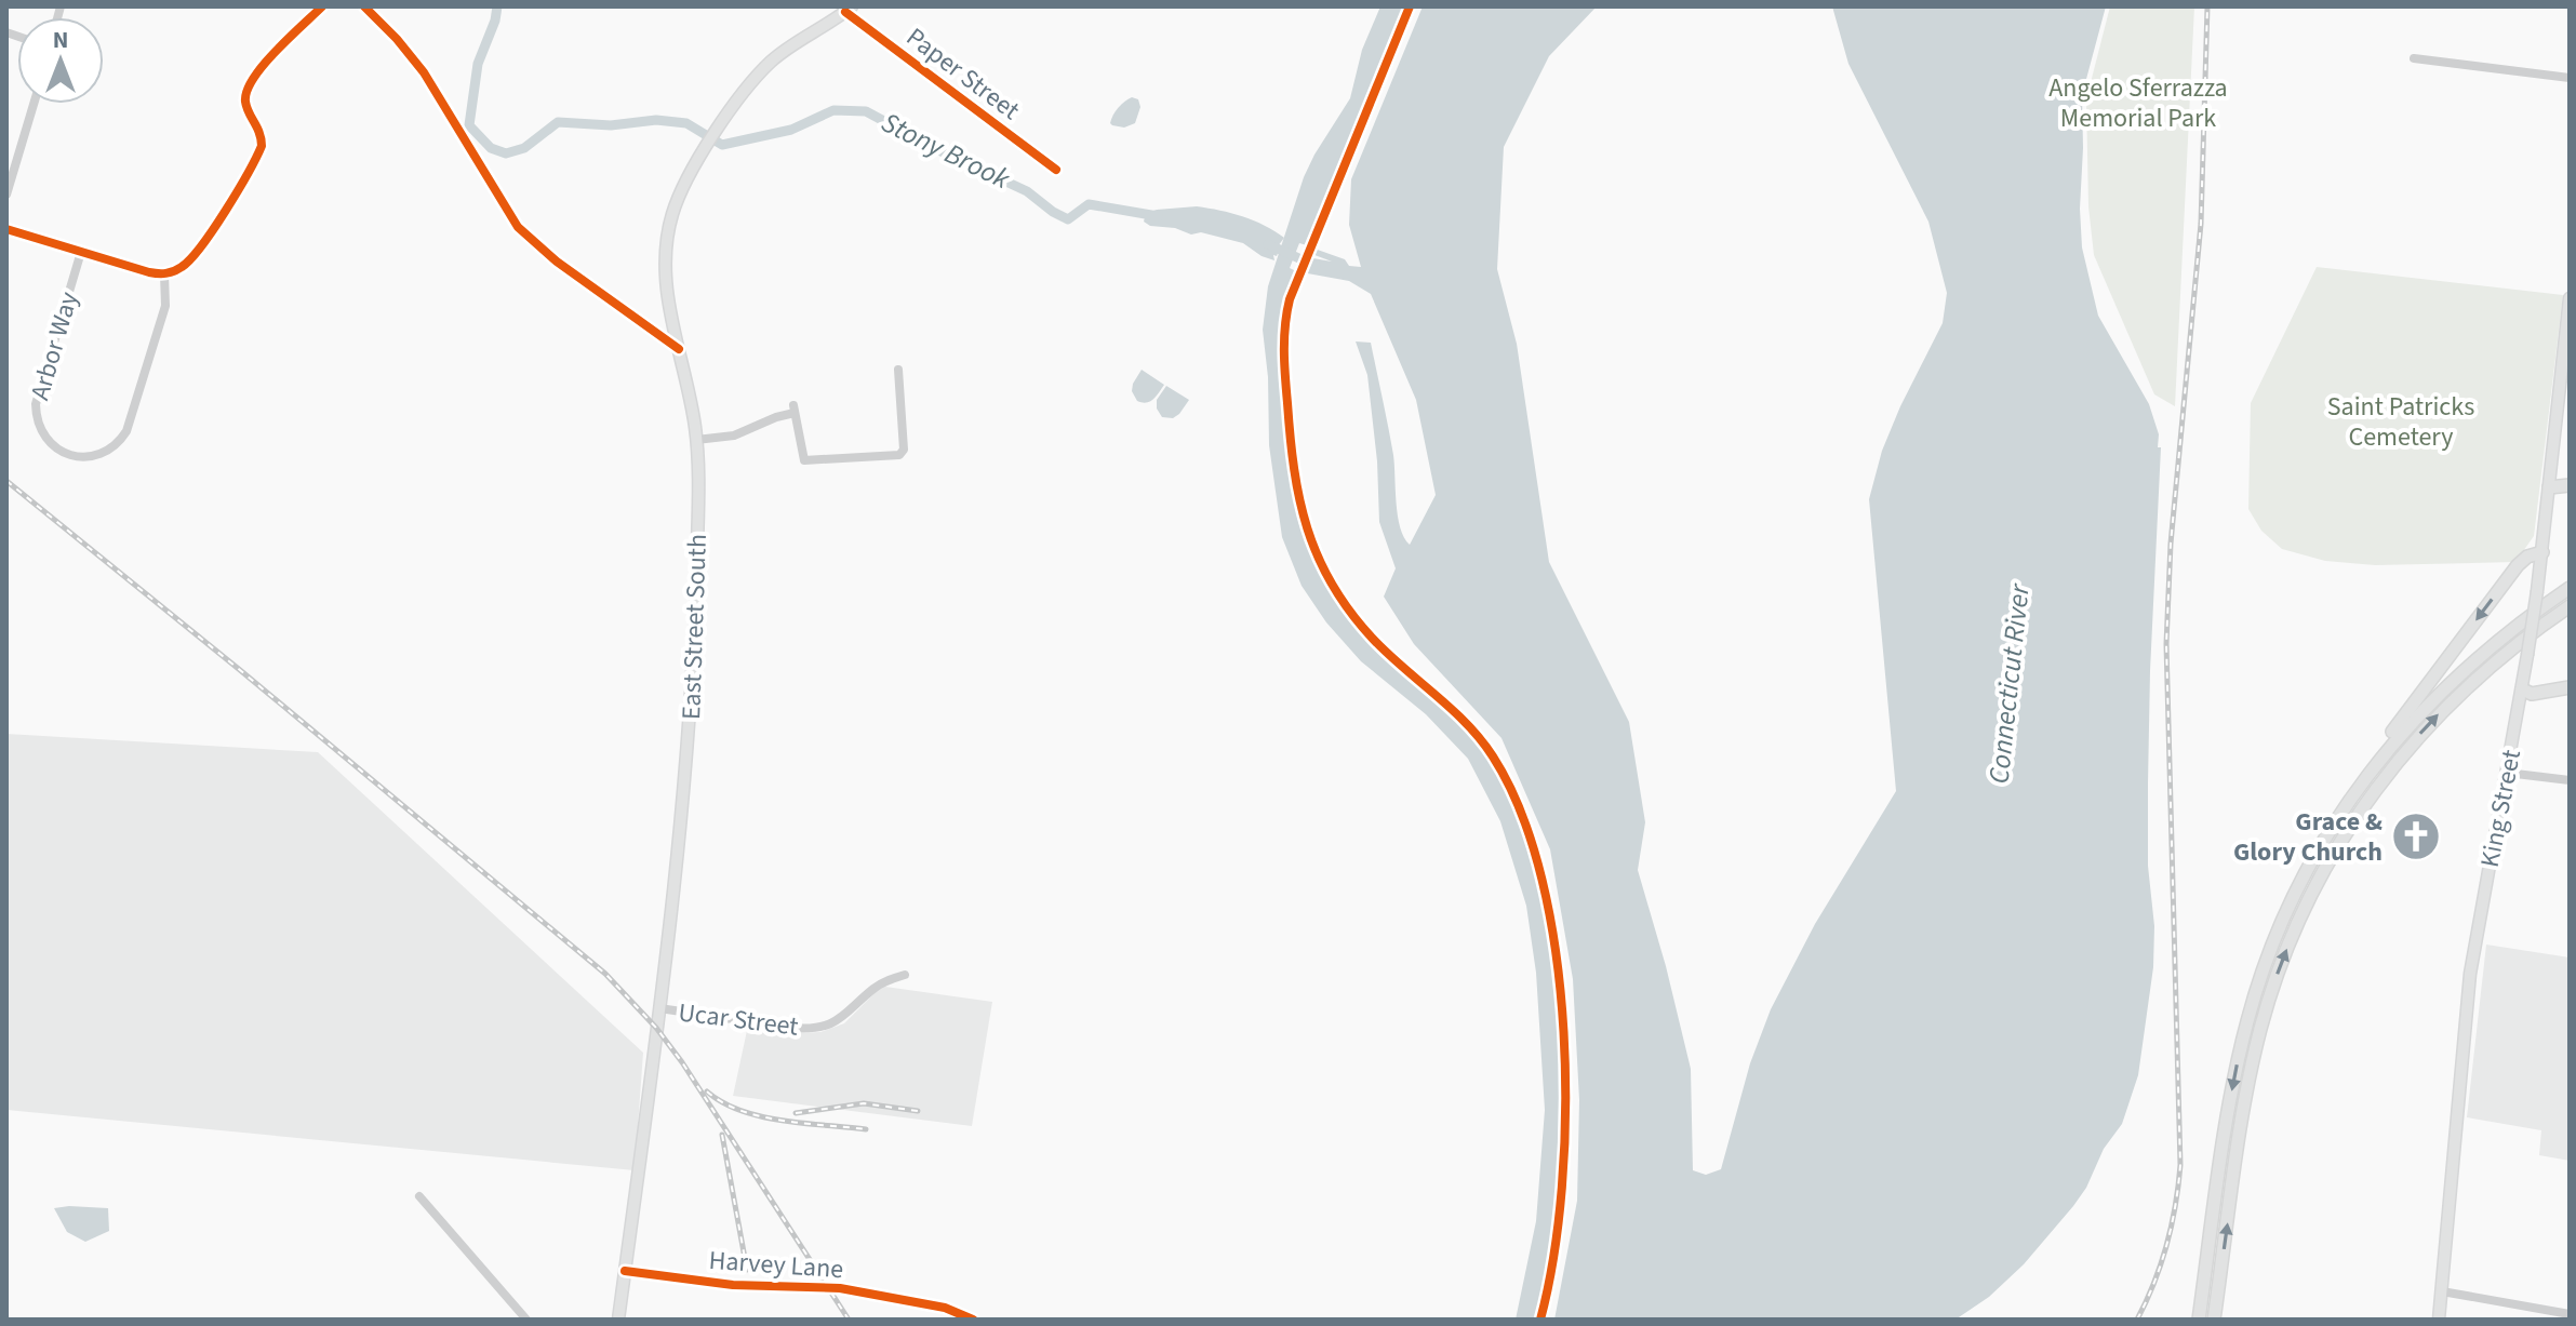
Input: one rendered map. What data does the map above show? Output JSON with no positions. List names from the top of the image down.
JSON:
{
  "streets": {
    "main road": ["East Street South", "King Street"],
    "street": [
      "Paper Street",
      "Arbor Way",
      "Ucar Street",
      "Harvey Lane"
    ]
  },
  "crossings": [
    ["Paper Street", "East Street South"],
    ["East Street South", "Ucar Street"],
    ["East Street South", "Harvey Lane"]
  ],
  "water": ["Stony Brook", "Connecticut River"],
  "parks": ["Angelo Sferrazza Memorial Park", "Saint Patricks Cemetery"],
  "places": {
    "church": ["Grace & Glory Church"]
  },
  "north": "top"
}
